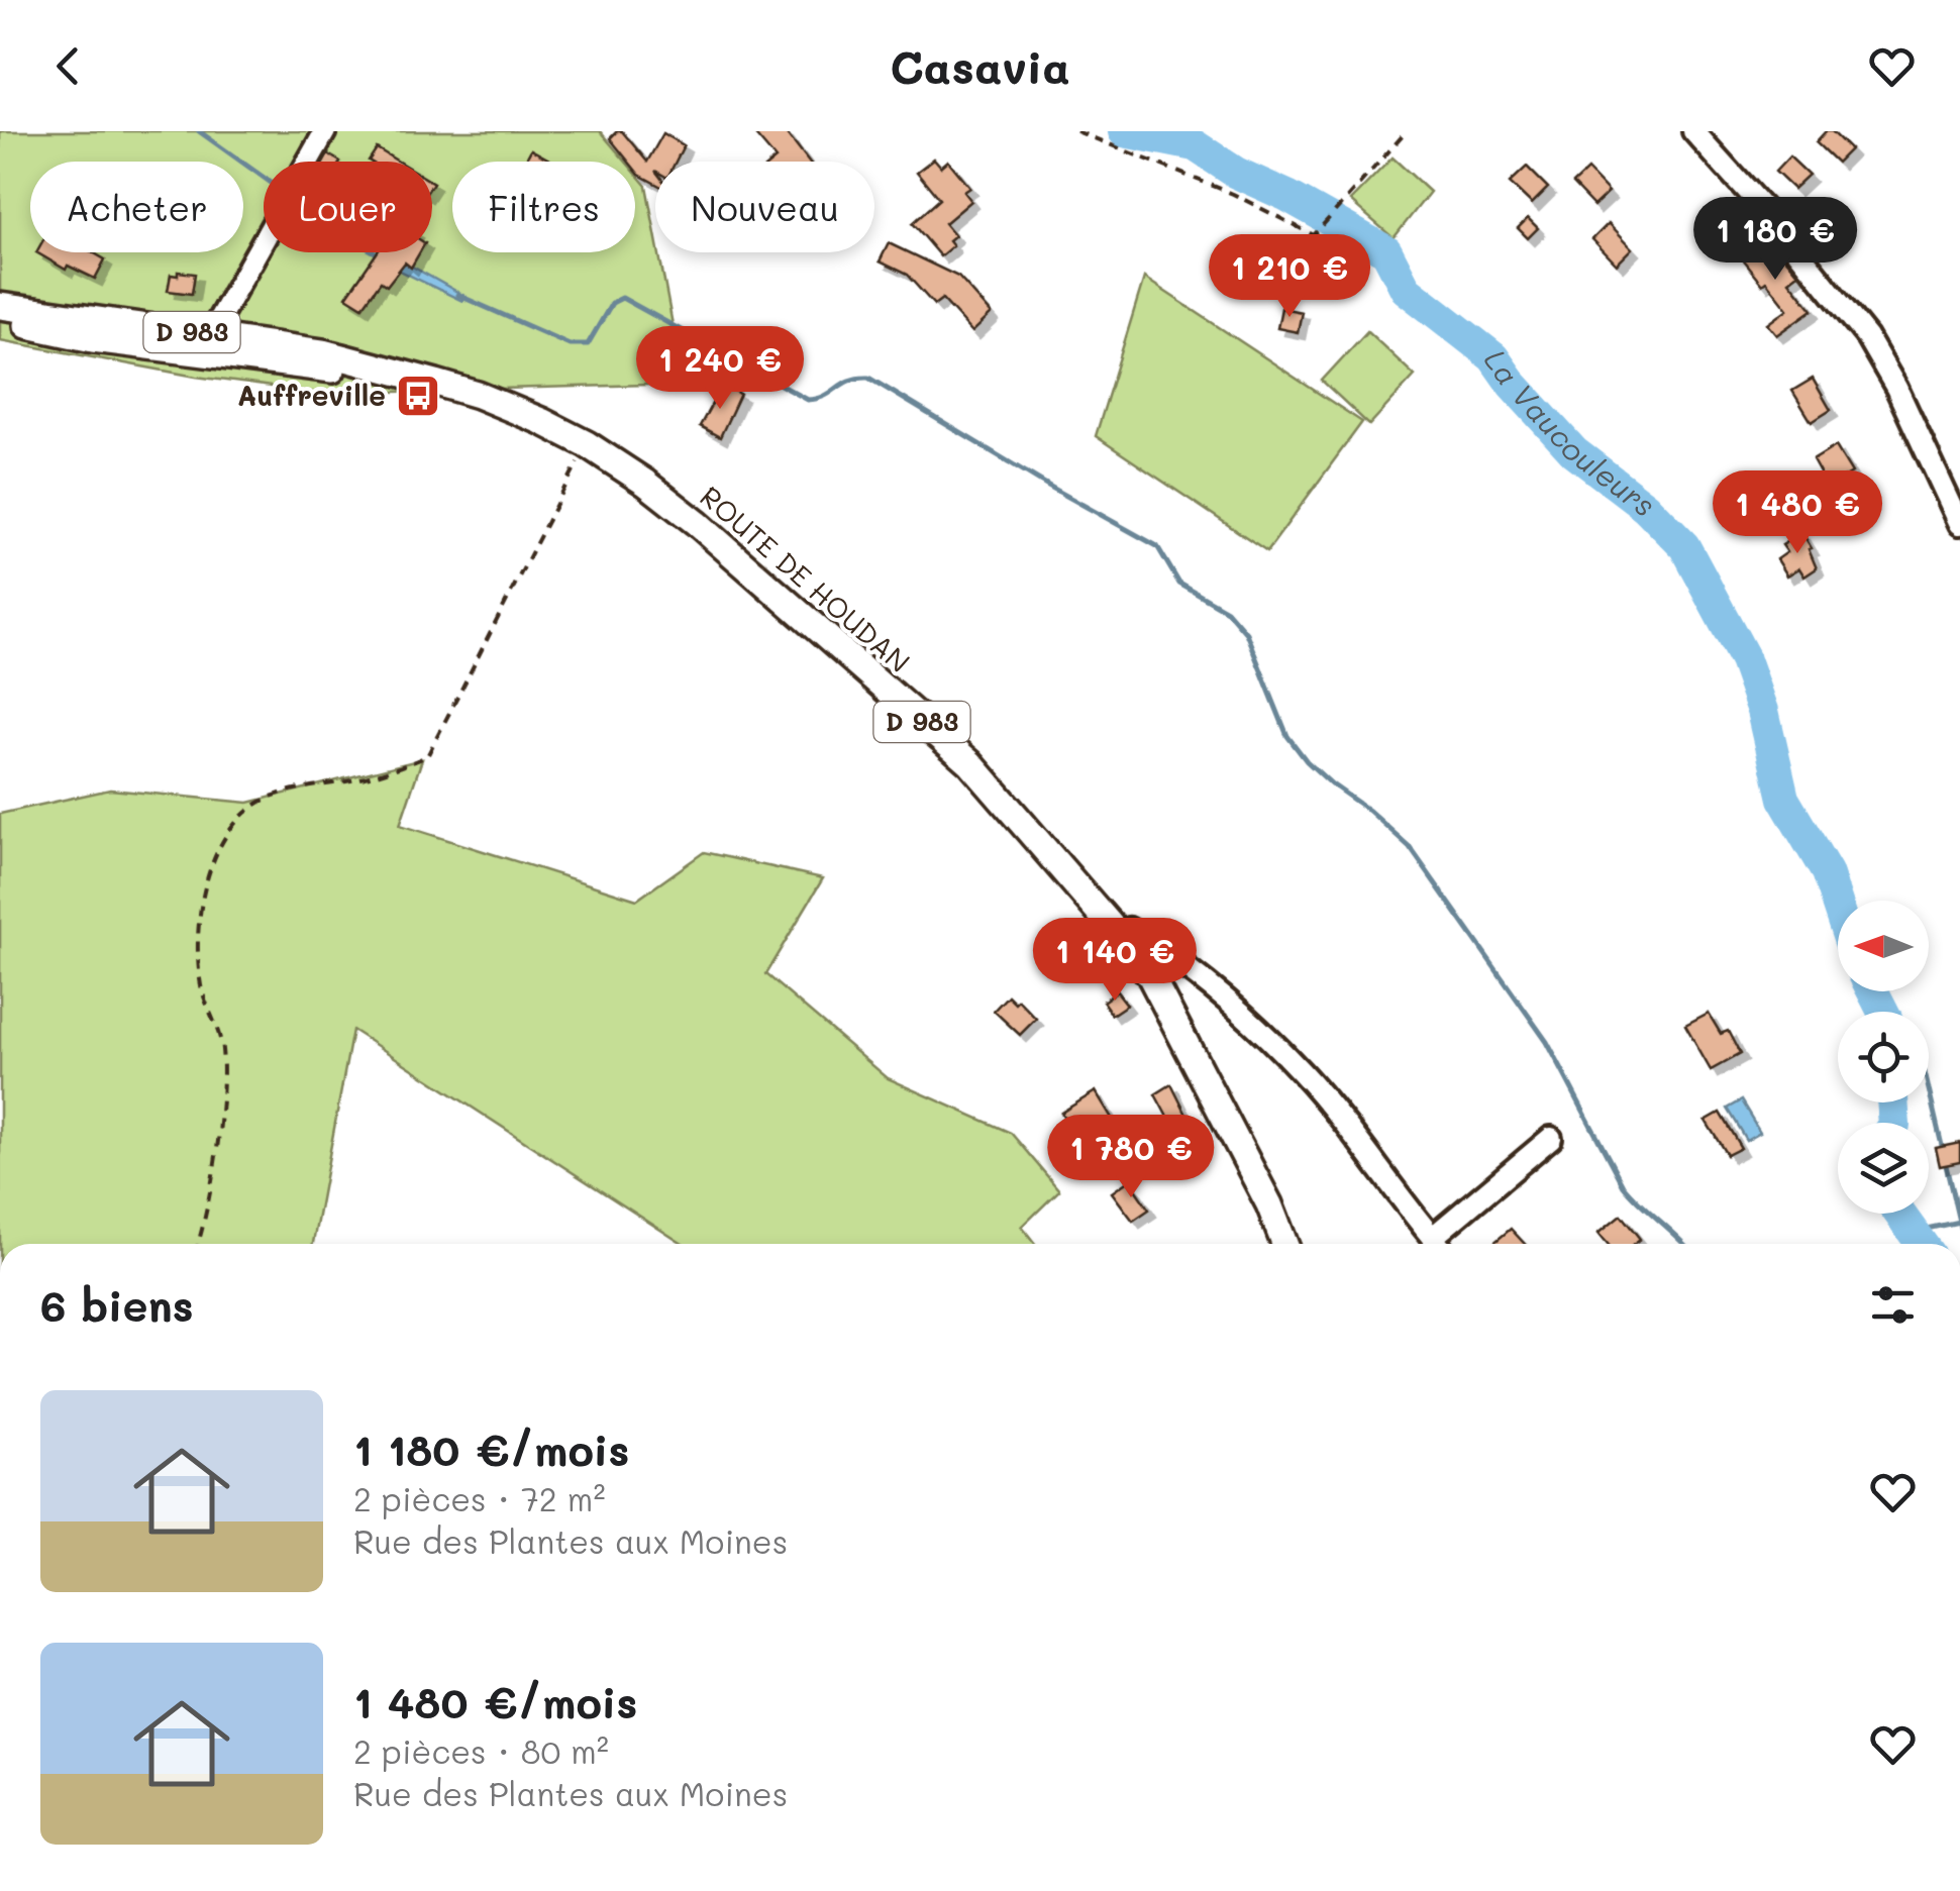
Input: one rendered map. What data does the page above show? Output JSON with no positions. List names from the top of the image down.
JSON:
{
  "streets": {
    "main road": ["D 983", "ROUTE DE HOUDAN"]
  },
  "water": ["La Vaucouleurs"],
  "places": {
    "bus stop": ["Auffreville"]
  },
  "north": "left",
  "page": {
    "header": "Casavia",
    "chip": [
      "Acheter",
      "Louer",
      "Filtres",
      "Nouveau"
    ],
    "price": [
      "1 180 €",
      "1 210 €",
      "1 240 €",
      "1 480 €",
      "1 140 €",
      "1 780 €"
    ],
    "heading": "6 biens",
    "list": [
      {
        "name": "1 180 €/mois",
        "note": "2 pièces · 72 m² · Rue des Plantes aux Moines"
      },
      {
        "name": "1 480 €/mois",
        "note": "2 pièces · 80 m² · Rue des Plantes aux Moines"
      }
    ]
  }
}
